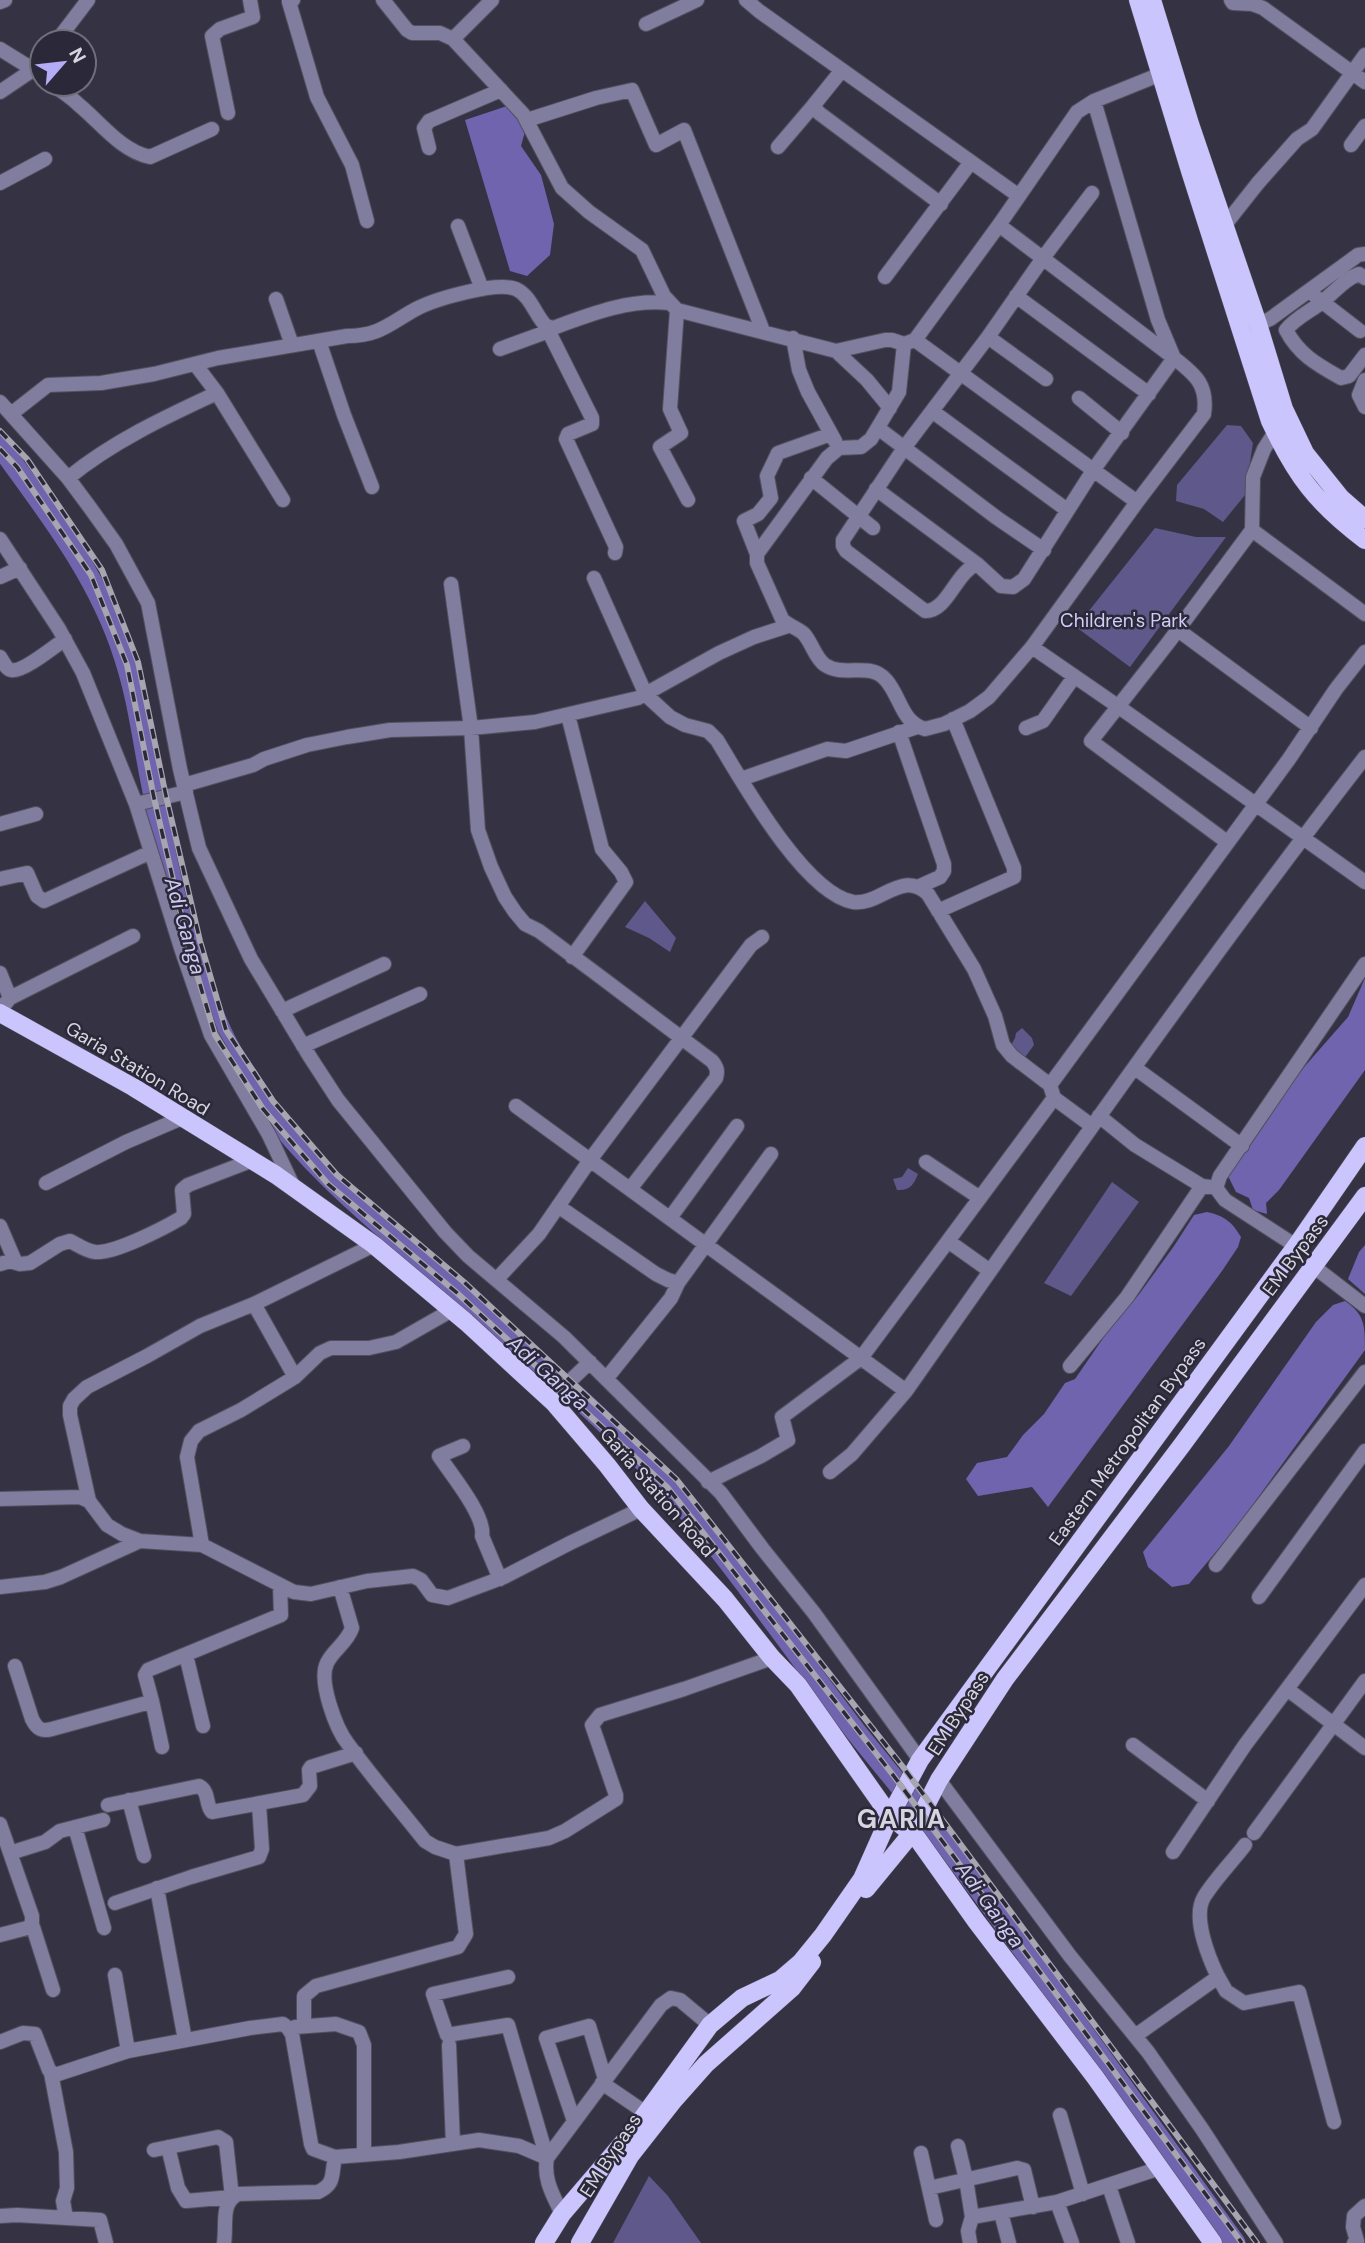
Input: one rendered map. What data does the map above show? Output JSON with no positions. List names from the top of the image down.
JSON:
{
  "streets": {
    "main road": ["Garia Station Road", "EM Bypass", "Eastern Metropolitan Bypass"]
  },
  "crossings": [
    ["Garia Station Road", "EM Bypass"],
    ["EM Bypass", "Eastern Metropolitan Bypass"]
  ],
  "districts": ["GARIA"],
  "water": ["Adi Ganga"],
  "parks": ["Children's Park"],
  "north": "top right"
}
